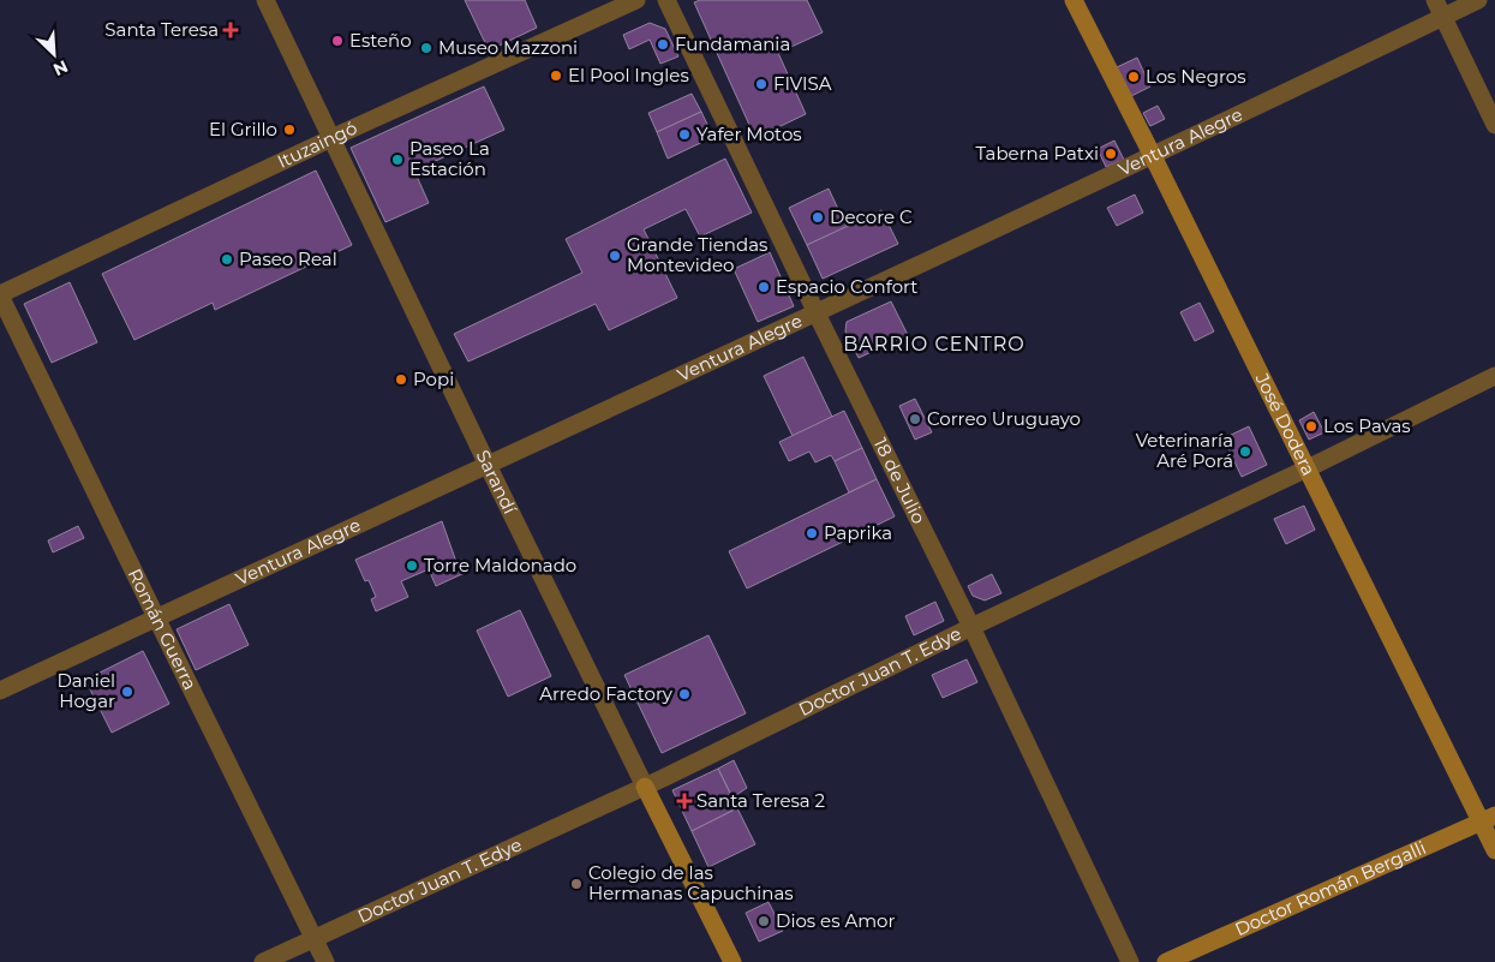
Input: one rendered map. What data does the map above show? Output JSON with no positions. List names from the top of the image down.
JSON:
{
  "streets": {
    "street": [
      "Ventura Alegre",
      "Ituzaingó",
      "José Dodera",
      "18 de Julio",
      "Sarandí",
      "Román Guerra",
      "Doctor Juan T. Edye",
      "Doctor Román Bergalli"
    ]
  },
  "crossings": [
    ["Ventura Alegre", "José Dodera"],
    ["Ventura Alegre", "18 de Julio"],
    ["Ventura Alegre", "Sarandí"],
    ["Ventura Alegre", "Román Guerra"],
    ["Ituzaingó", "Sarandí"],
    ["Ituzaingó", "Román Guerra"],
    ["José Dodera", "Doctor Juan T. Edye"],
    ["José Dodera", "Doctor Román Bergalli"],
    ["18 de Julio", "Doctor Juan T. Edye"],
    ["Sarandí", "Doctor Juan T. Edye"],
    ["Román Guerra", "Doctor Juan T. Edye"]
  ],
  "districts": ["BARRIO CENTRO"],
  "places": {
    "health": ["Santa Teresa", "Santa Teresa 2"],
    "other": [
      "Esteño",
      "Fundamania",
      "Museo Mazzoni",
      "El Pool Ingles",
      "Los Negros",
      "FIVISA",
      "El Grillo",
      "Yafer Motos",
      "Taberna Patxi",
      "Paseo La Estación",
      "Decore C",
      "Grande Tiendas Montevideo",
      "Paseo Real",
      "Espacio Confort",
      "Popi",
      "Correo Uruguayo",
      "Los Pavas",
      "Veterinaría Aré Porá",
      "Paprika",
      "Torre Maldonado",
      "Daniel Hogar",
      "Arredo Factory",
      "Colegio de las Hermanas Capuchinas",
      "Dios es Amor"
    ]
  },
  "north": "bottom right"
}
